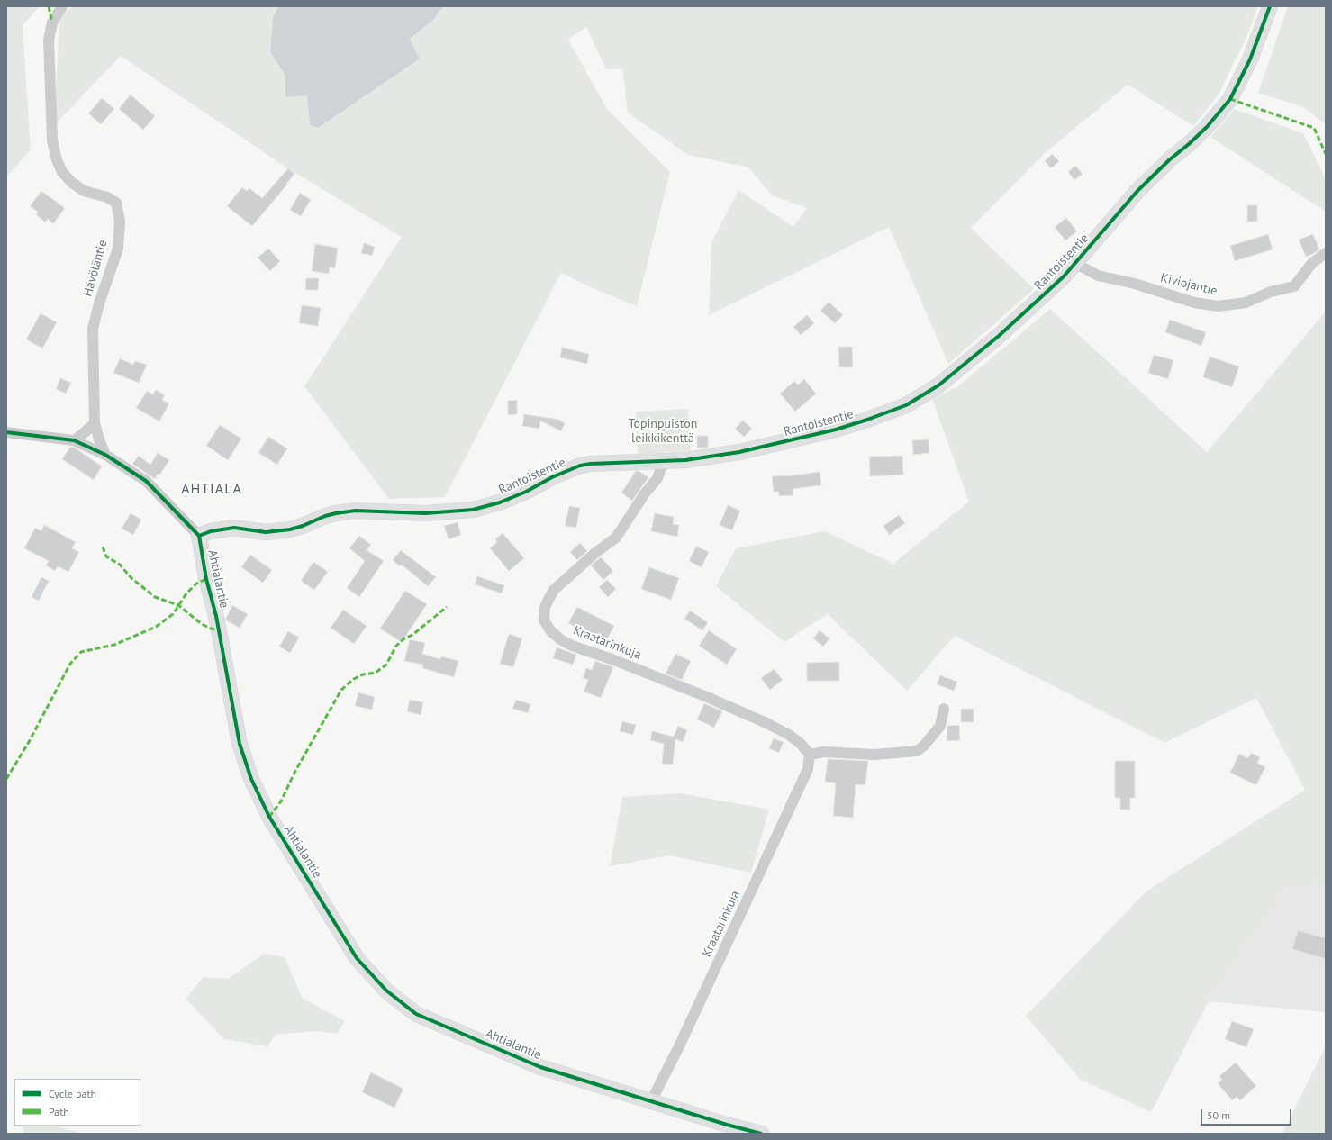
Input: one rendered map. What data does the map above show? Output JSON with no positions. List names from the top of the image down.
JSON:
{
  "streets": {
    "street": [
      "Rantoistentie",
      "Hävöläntie",
      "Kiviojantie",
      "Ahtialantie",
      "Kraatarinkuja"
    ]
  },
  "crossings": [
    ["Rantoistentie", "Kiviojantie"],
    ["Rantoistentie", "Ahtialantie"],
    ["Rantoistentie", "Kraatarinkuja"],
    ["Hävöläntie", "Ahtialantie"],
    ["Ahtialantie", "Kraatarinkuja"]
  ],
  "districts": ["AHTIALA"],
  "parks": ["Topinpuiston leikkikenttä"],
  "legend": ["Cycle path", "Path"],
  "scale_bar": "50 m"
}
